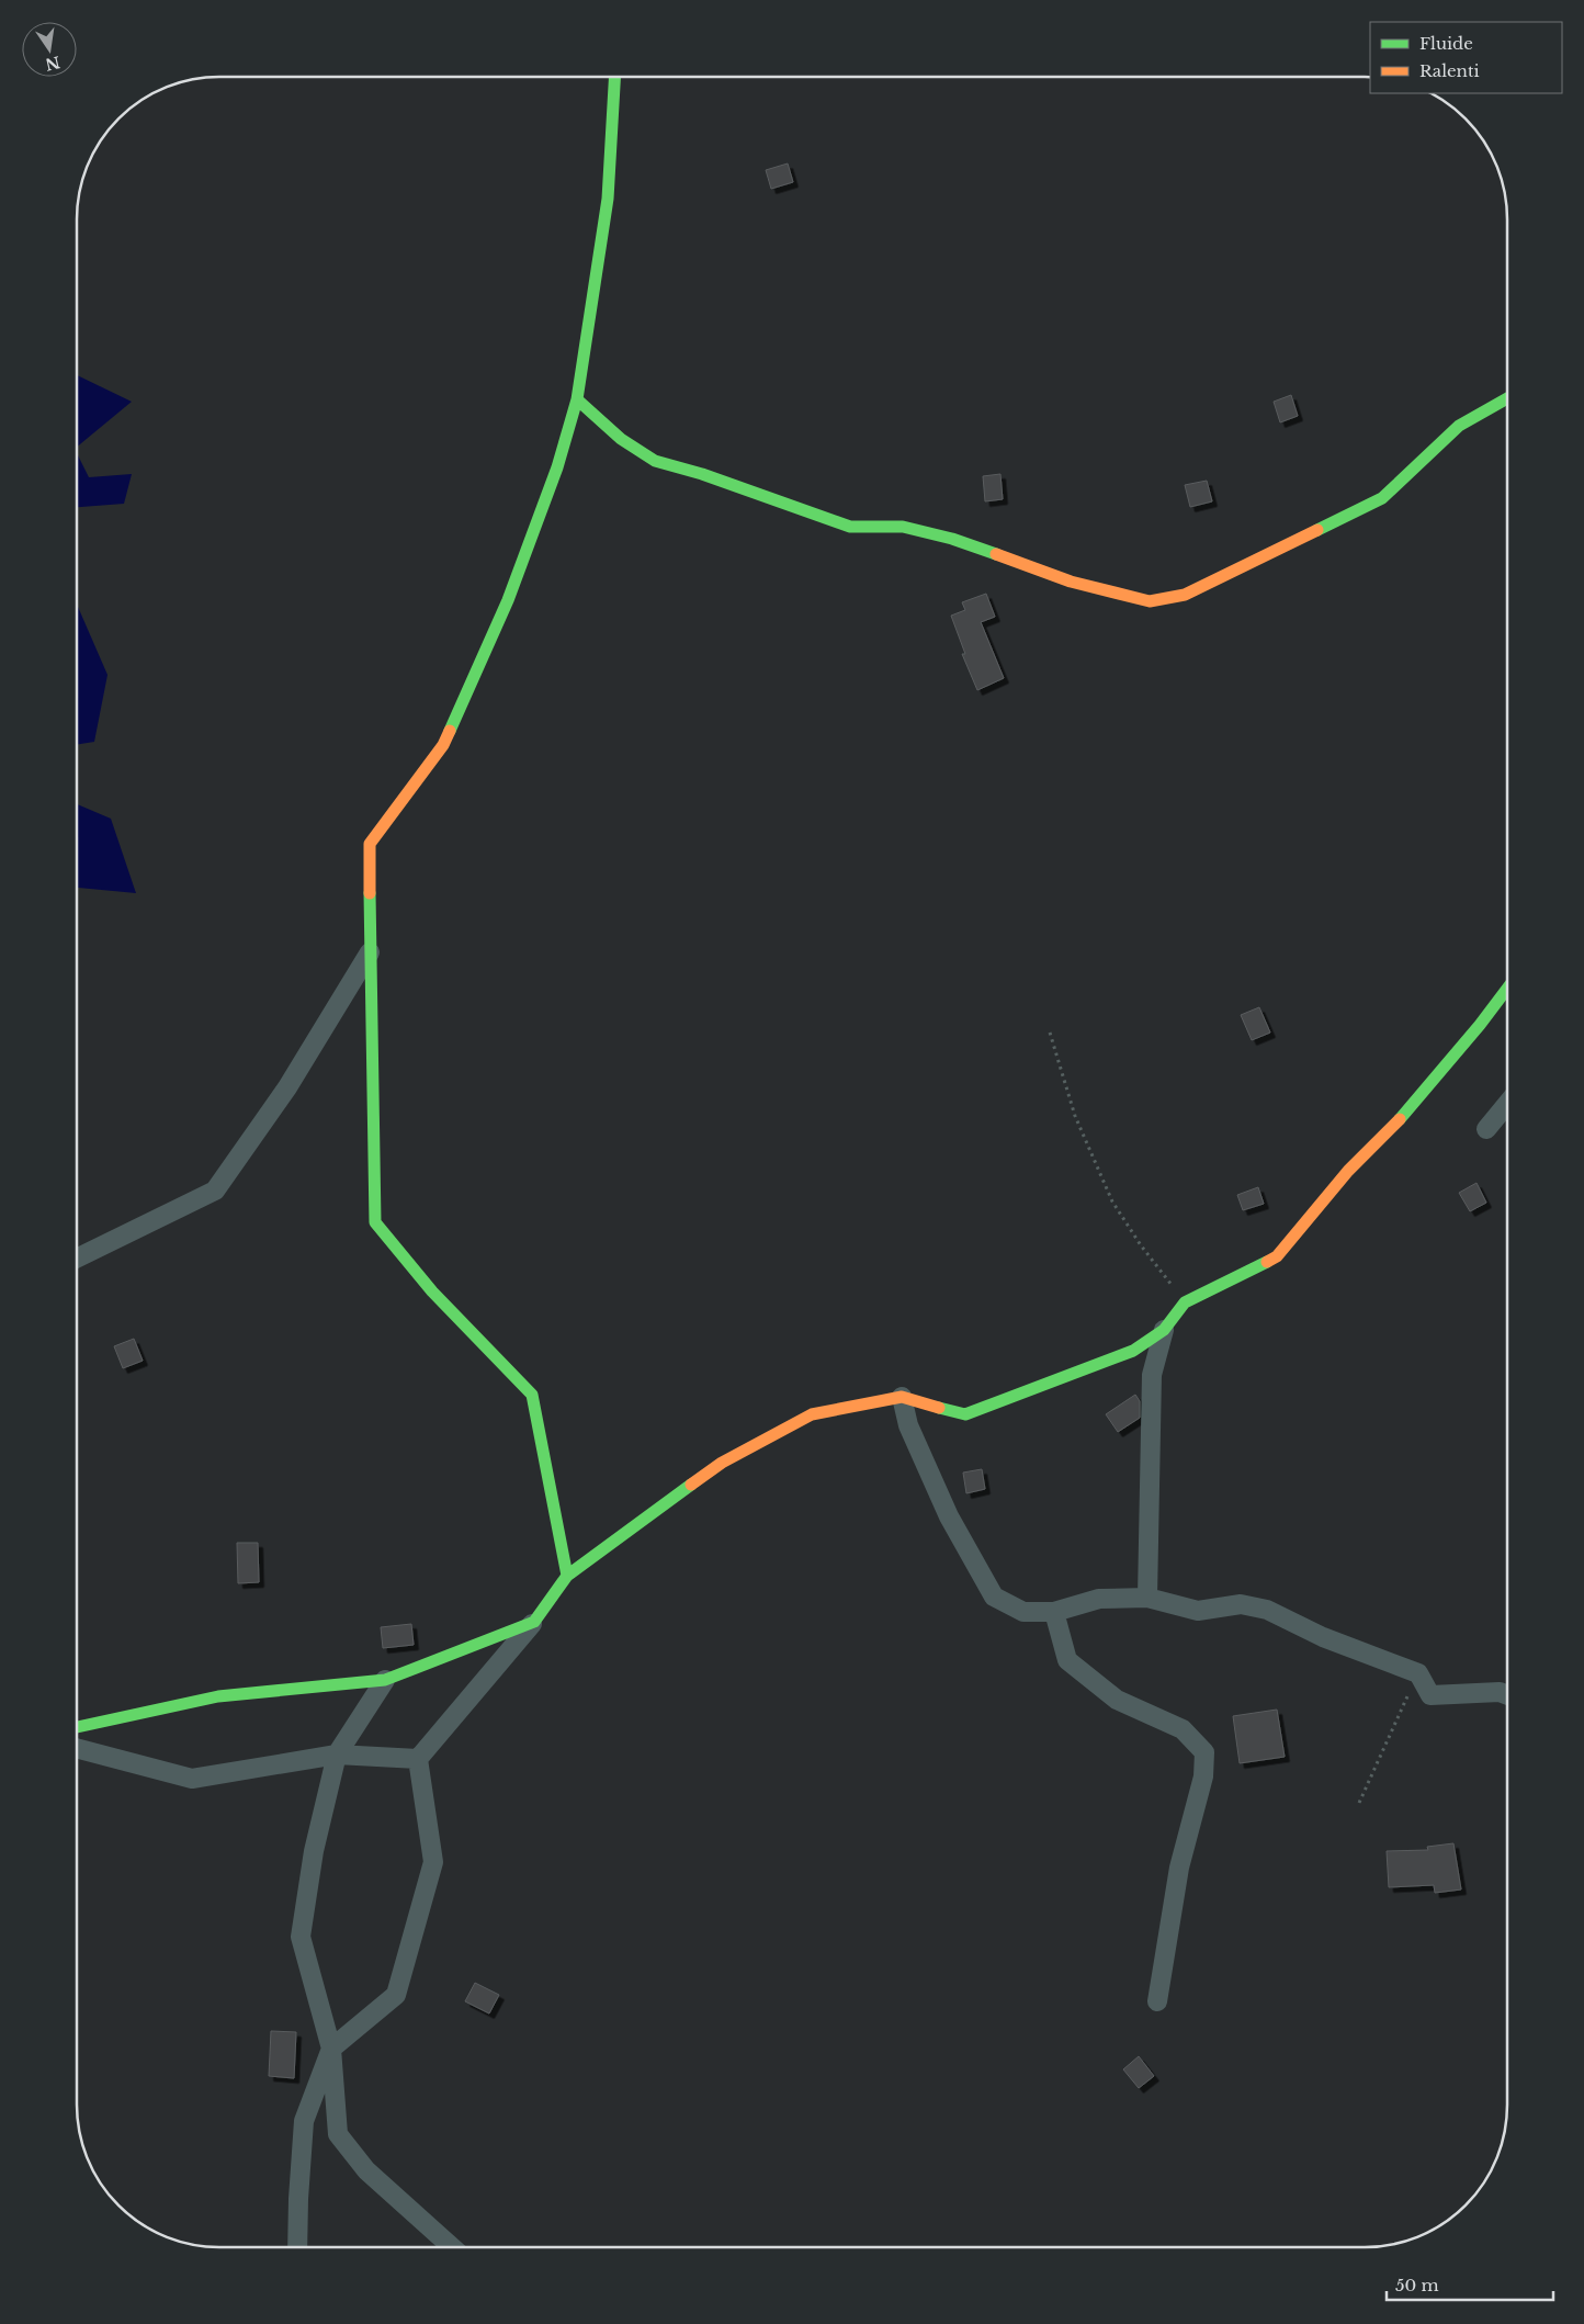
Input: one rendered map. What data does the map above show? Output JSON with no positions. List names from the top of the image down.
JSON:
{
  "legend": ["Fluide", "Ralenti"],
  "scale_bar": "50 m",
  "north": "bottom"
}
